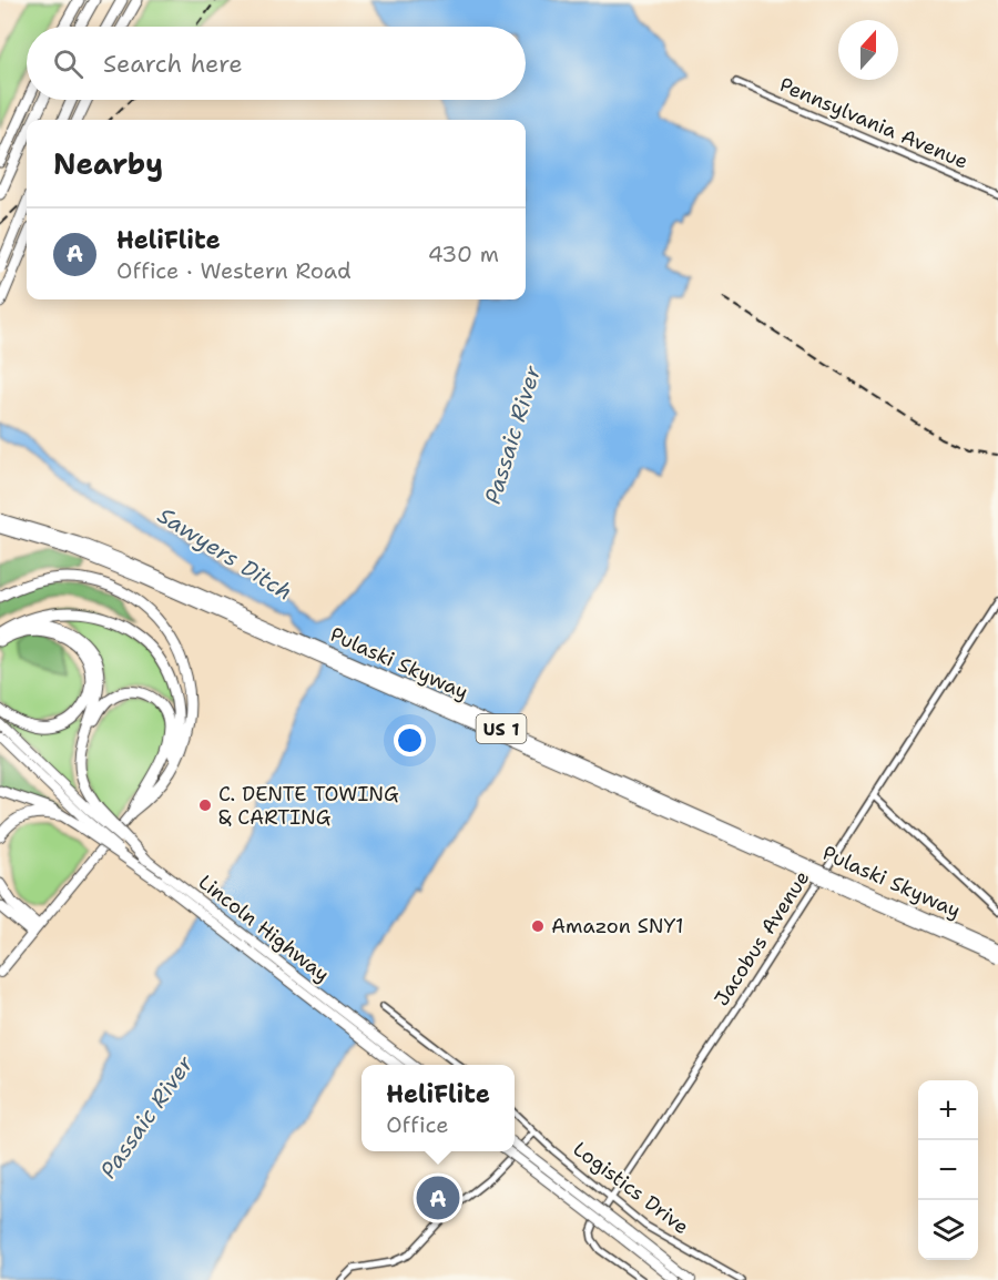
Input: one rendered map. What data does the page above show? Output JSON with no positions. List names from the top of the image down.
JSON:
{
  "streets": {
    "highway": ["Pulaski Skyway", "US 1", "Lincoln Highway"],
    "street": ["Pennsylvania Avenue", "Jacobus Avenue", "Logistics Drive"]
  },
  "crossings": [
    ["Jacobus Avenue", "Logistics Drive"]
  ],
  "water": ["Passaic River", "Sawyers Ditch"],
  "places": ["C. DENTE TOWING & CARTING", "Amazon SNY1"],
  "north": "top",
  "page": {
    "search": "Search here",
    "heading": "Nearby",
    "list": [
      {
        "mark": "A",
        "name": "HeliFlite",
        "note": "Office · Western Road",
        "value": "430 m"
      }
    ],
    "popup": ["HeliFlite", "Office"],
    "map_buttons": ["+", "−"],
    "pins": "A"
  }
}
